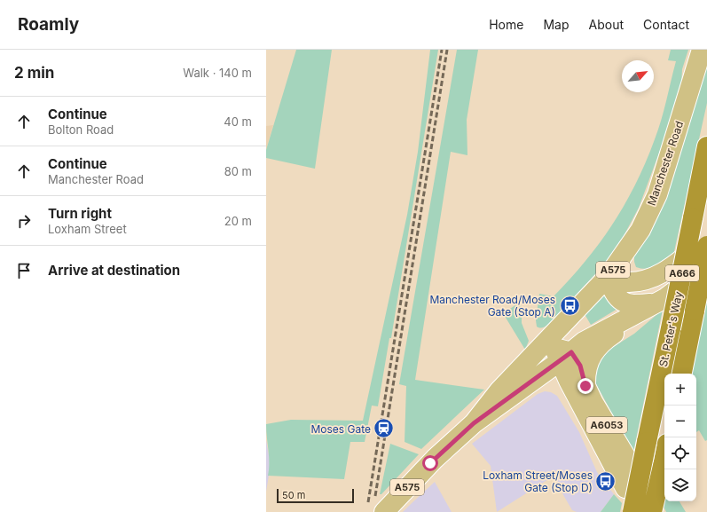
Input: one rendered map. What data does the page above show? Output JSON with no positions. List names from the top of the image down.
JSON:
{
  "streets": {
    "highway": ["A666", "St. Peter's Way"],
    "main road": ["Manchester Road", "A575", "A6053"]
  },
  "crossings": [
    ["Manchester Road", "A575"],
    ["Manchester Road", "A6053"]
  ],
  "places": {
    "bus stop": ["Manchester Road/Moses Gate (Stop A)", "Loxham Street/Moses Gate (Stop D)"],
    "station": ["Moses Gate"]
  },
  "scale_bar": "50 m",
  "north": "top right",
  "page": {
    "header": "Roamly",
    "nav": [
      "Home",
      "Map",
      "About",
      "Contact"
    ],
    "heading": ["2 min", "Walk · 140 m"],
    "list": [
      ["Continue", "Bolton Road", "40 m"],
      ["Continue", "Manchester Road", "80 m"],
      ["Turn right", "Loxham Street", "20 m"],
      "Arrive at destination"
    ],
    "map_buttons": ["+", "−"],
    "scale": "50 m"
  }
}
